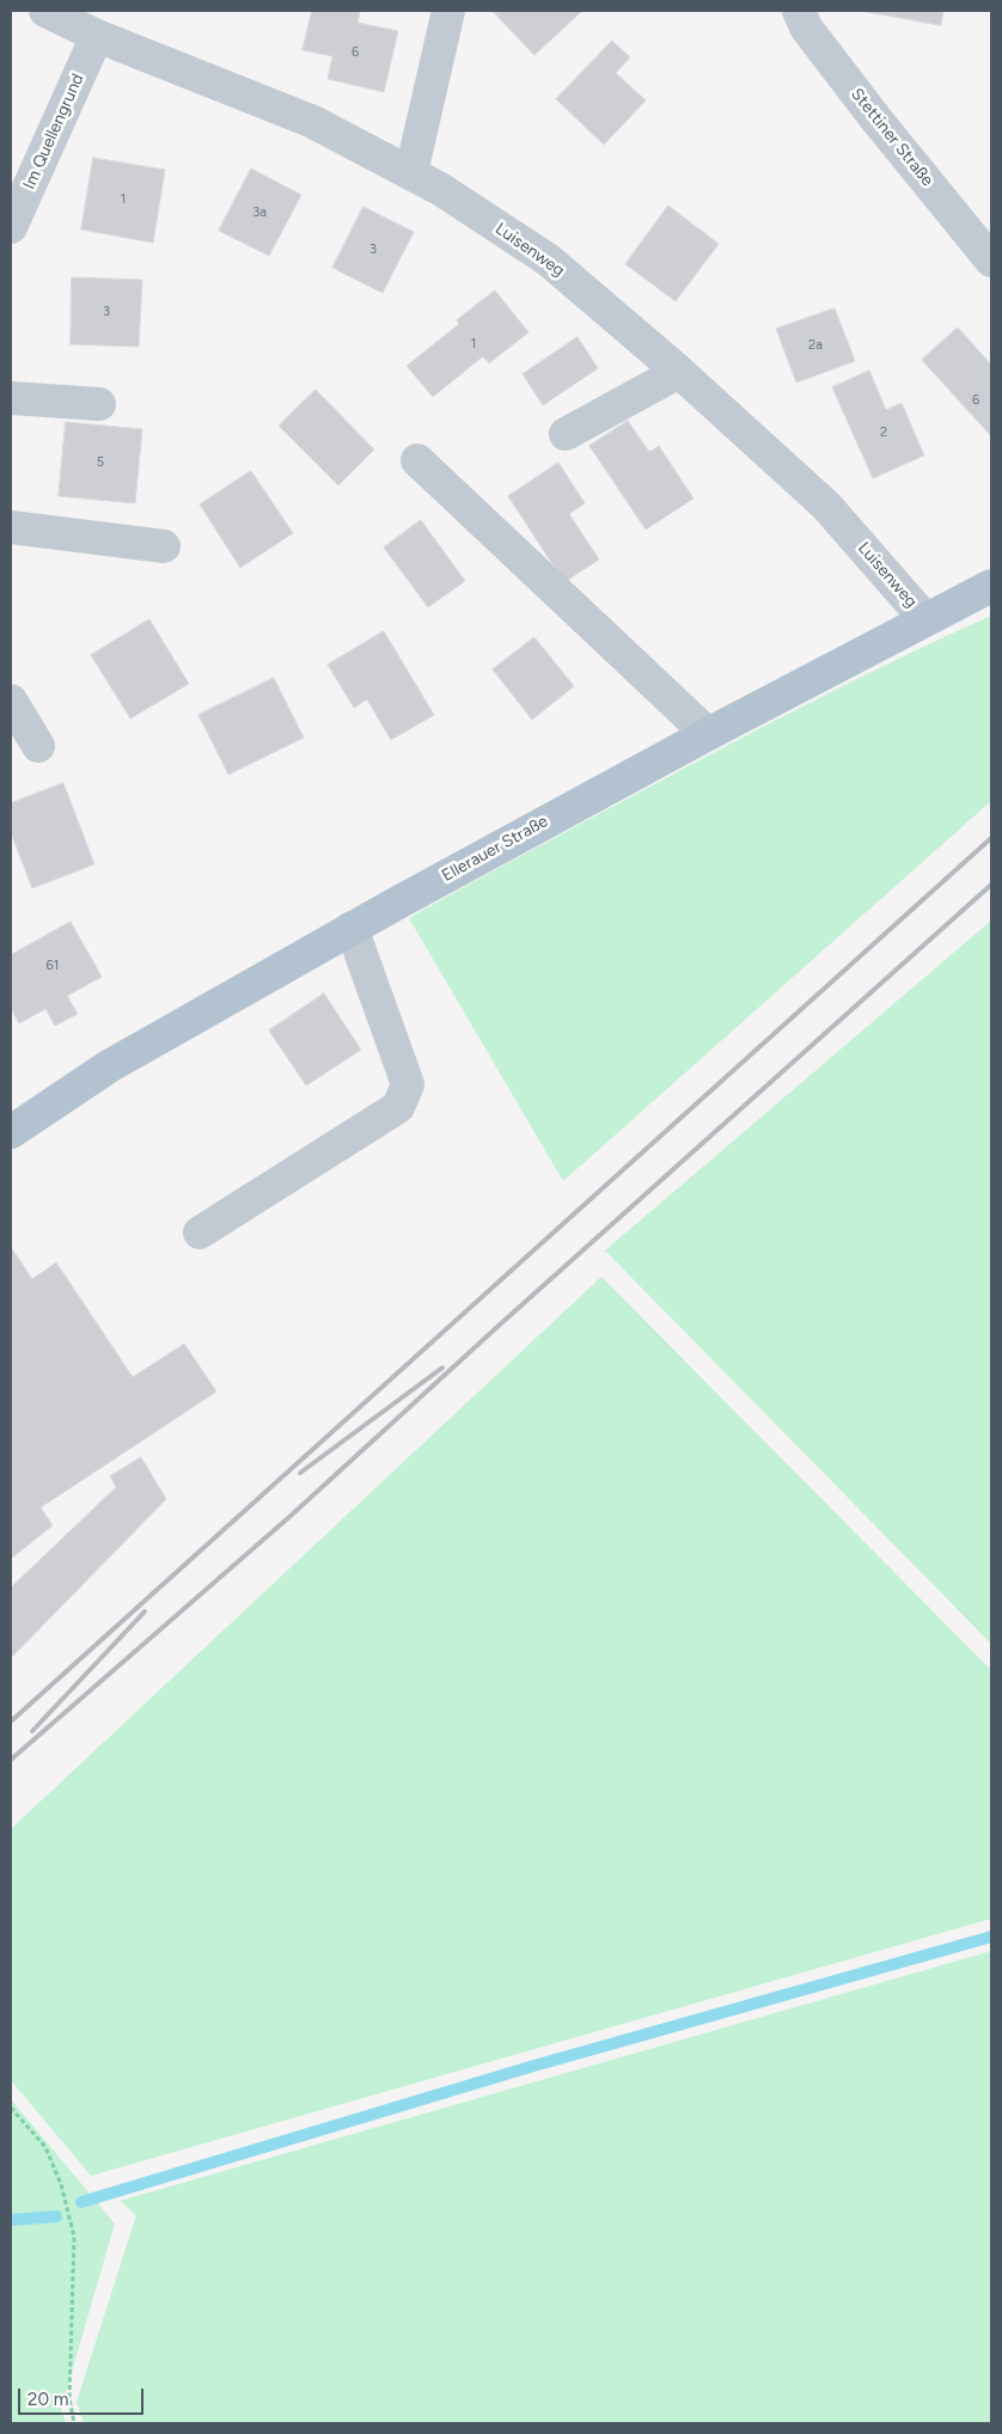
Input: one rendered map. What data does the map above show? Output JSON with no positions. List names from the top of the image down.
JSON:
{
  "streets": {
    "main road": ["Ellerauer Straße"],
    "street": ["Im Quellengrund", "Stettiner Straße", "Luisenweg"]
  },
  "crossings": [
    ["Im Quellengrund", "Luisenweg"],
    ["Luisenweg", "Ellerauer Straße"]
  ],
  "house_numbers": [
    "6",
    "1",
    "3a",
    "3",
    "3",
    "1",
    "2a",
    "6",
    "2",
    "5",
    "61"
  ],
  "scale_bar": "20 m"
}
